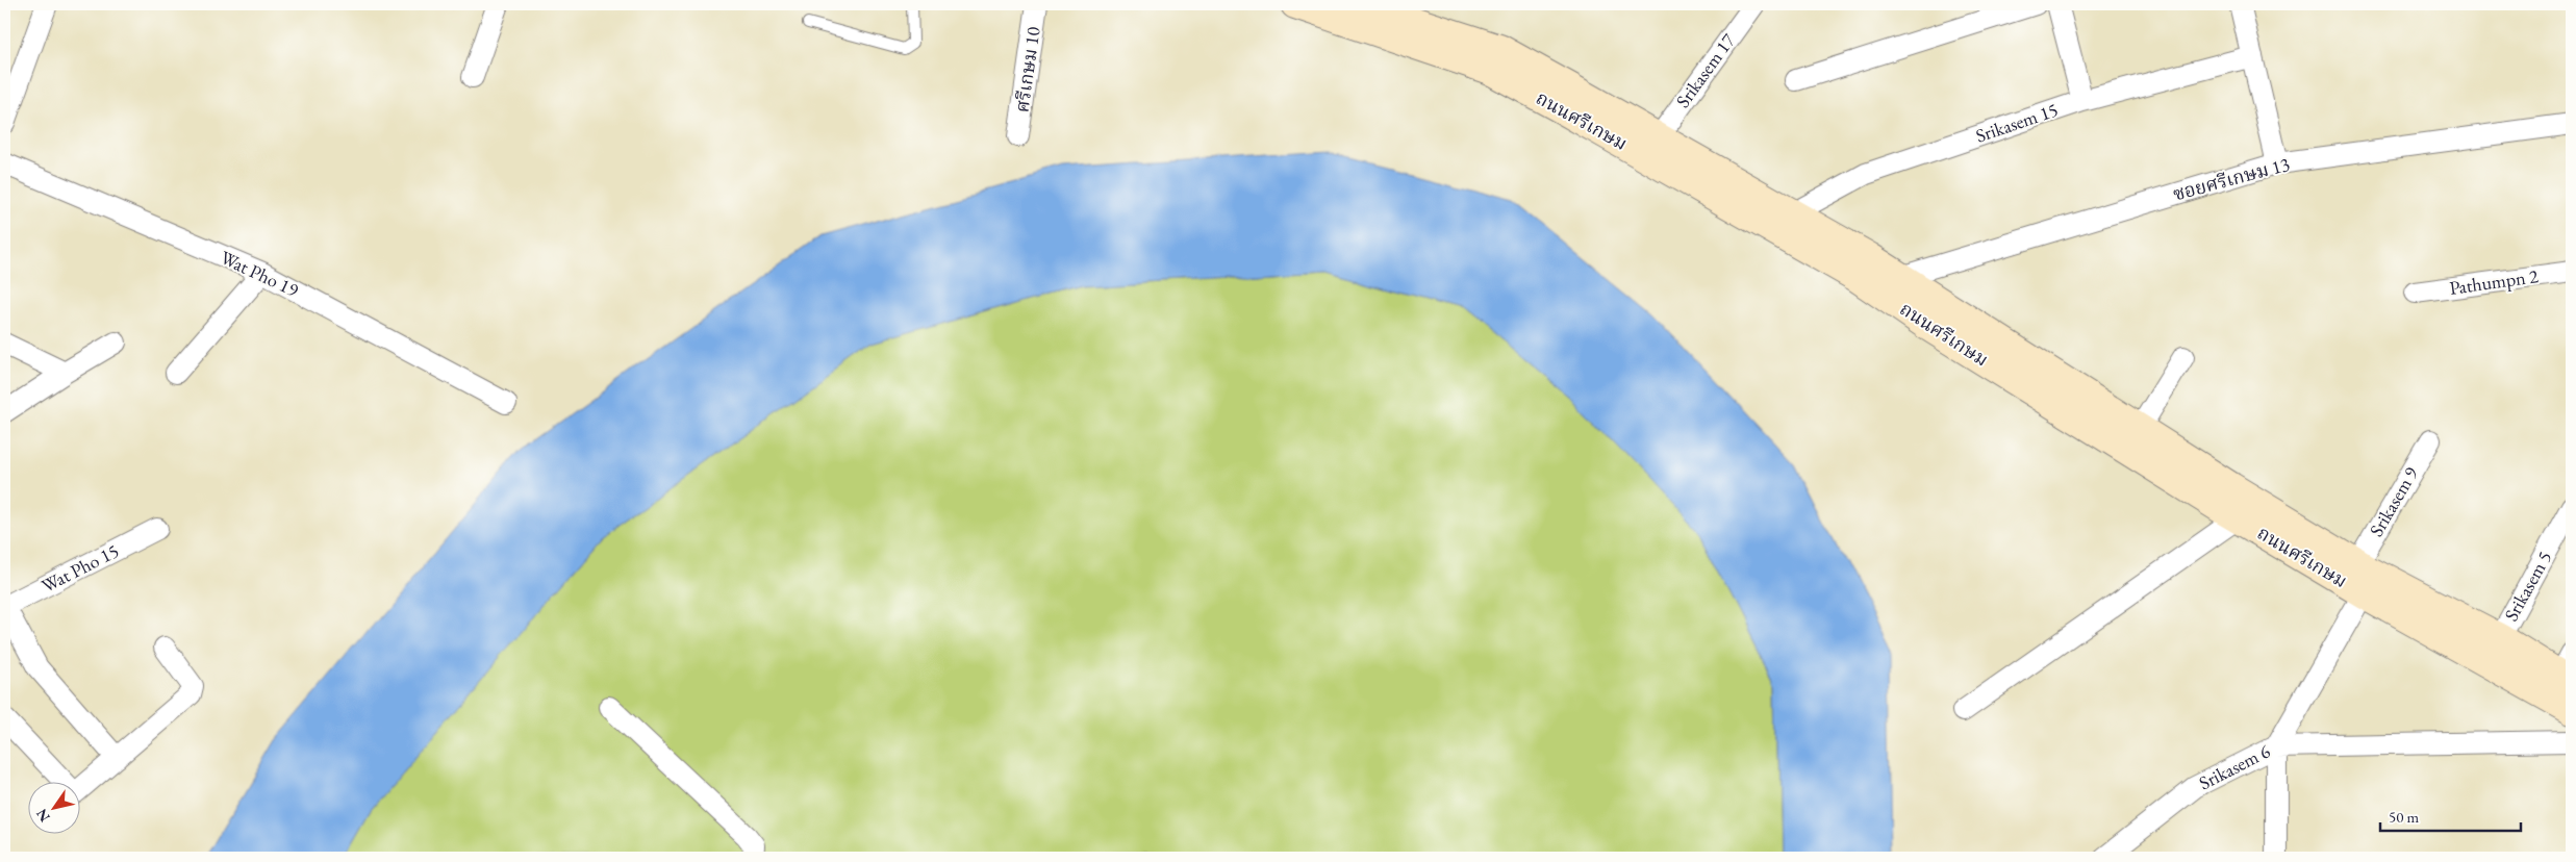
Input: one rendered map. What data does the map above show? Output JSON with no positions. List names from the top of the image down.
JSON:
{
  "streets": {
    "main road": ["ถนนศรีเกษม"],
    "street": [
      "ศรีเกษม 10",
      "Srikasem 17",
      "Srikasem 15",
      "ซอยศรีเกษม 13",
      "Wat Pho 19",
      "Pathumpn 2",
      "Srikasem 9",
      "Wat Pho 15",
      "Srikasem 5",
      "Srikasem 6"
    ]
  },
  "crossings": [
    ["Srikasem 17", "ถนนศรีเกษม"],
    ["ถนนศรีเกษม", "Srikasem 15"],
    ["ถนนศรีเกษม", "ซอยศรีเกษม 13"],
    ["ถนนศรีเกษม", "Srikasem 9"],
    ["ถนนศรีเกษม", "Srikasem 5"],
    ["ถนนศรีเกษม", "Srikasem 6"]
  ],
  "scale_bar": "50 m",
  "north": "bottom left"
}
